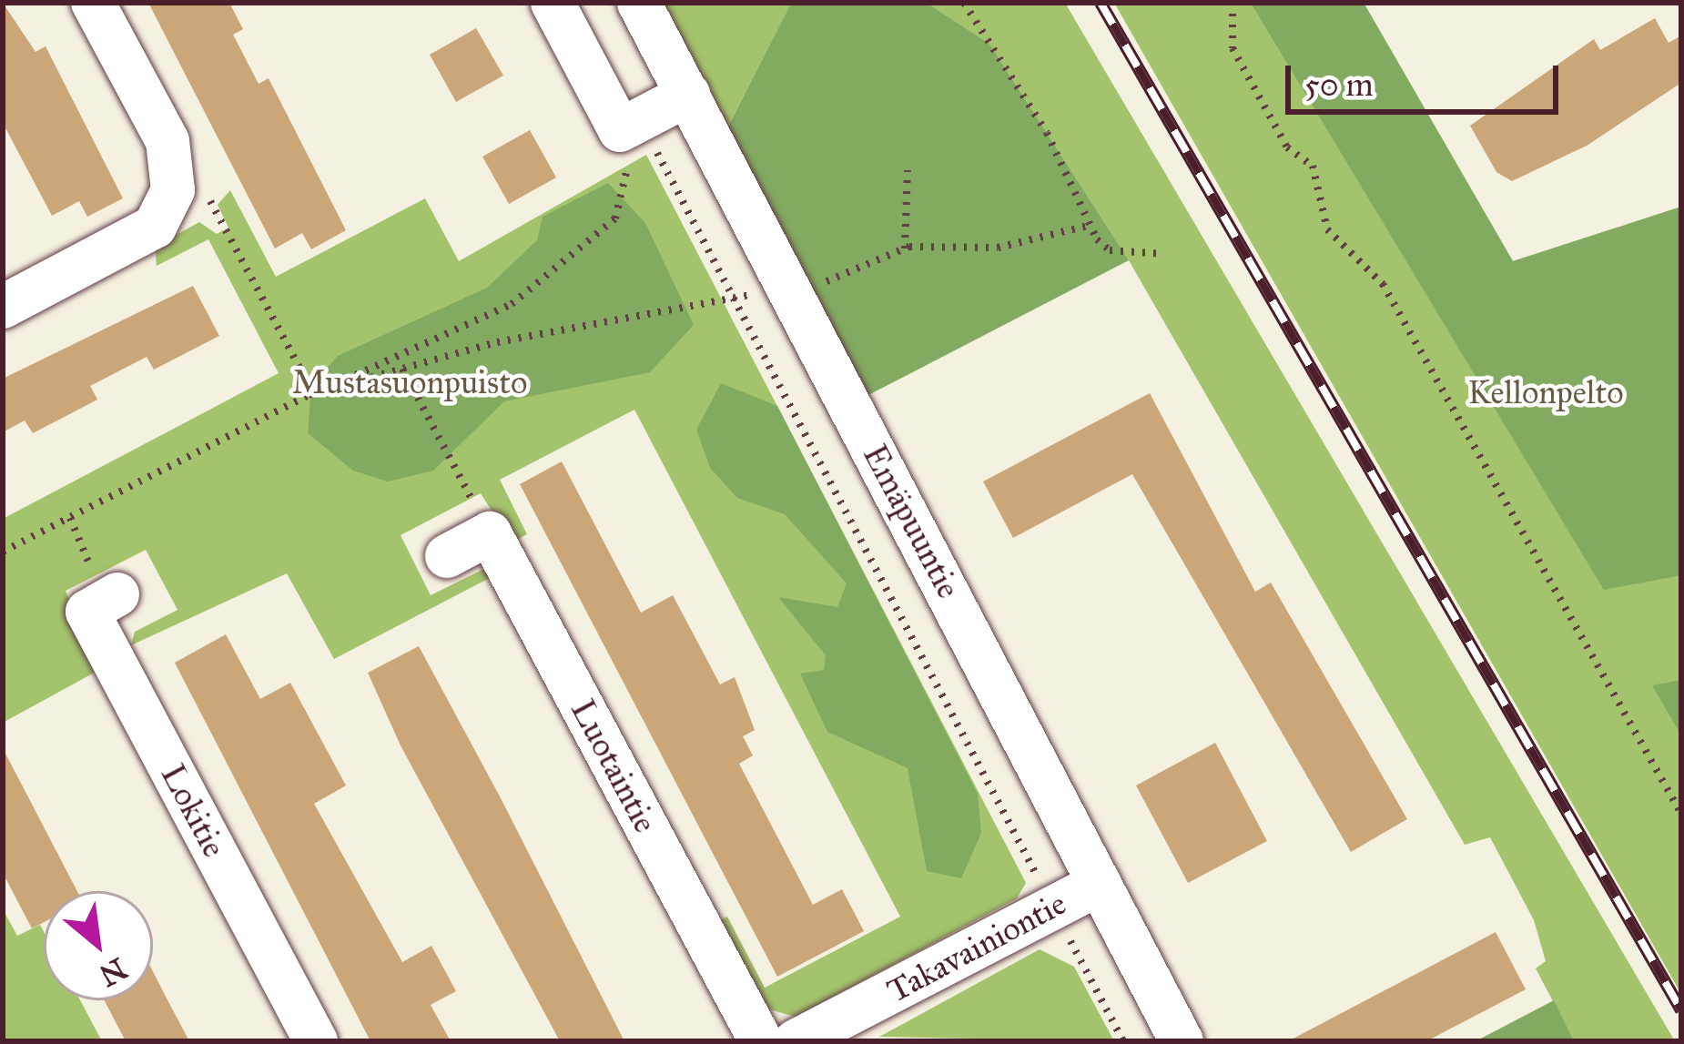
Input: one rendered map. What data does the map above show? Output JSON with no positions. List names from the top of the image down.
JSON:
{
  "streets": {
    "street": [
      "Emäpuuntie",
      "Luotaintie",
      "Lokitie",
      "Takavainiontie"
    ]
  },
  "crossings": [
    ["Emäpuuntie", "Takavainiontie"]
  ],
  "parks": ["Mustasuonpuisto", "Kellonpelto"],
  "scale_bar": "50 m",
  "north": "bottom right"
}
